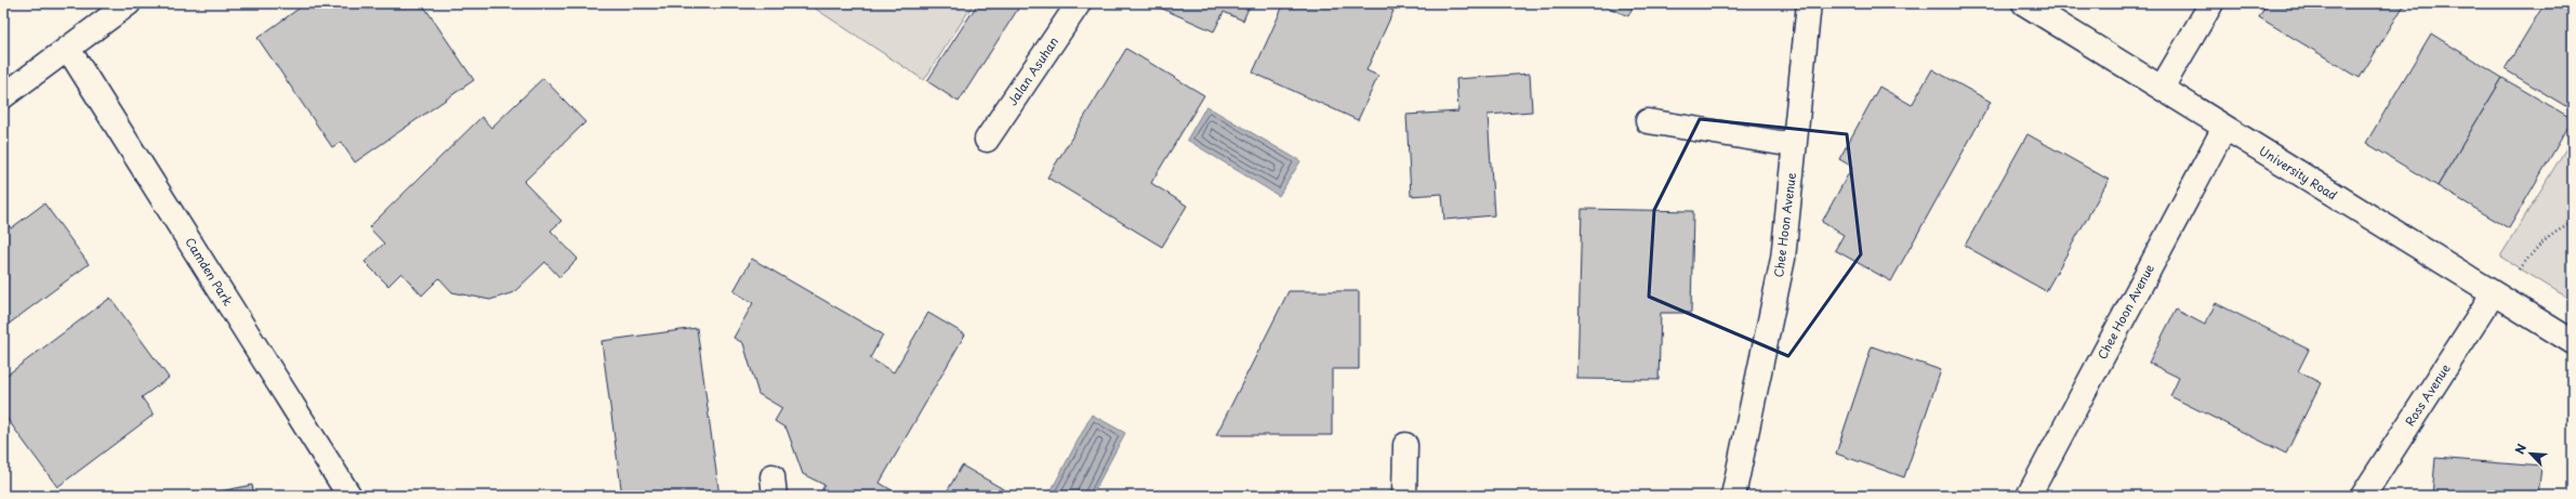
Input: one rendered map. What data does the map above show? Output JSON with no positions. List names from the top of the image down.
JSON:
{
  "streets": {
    "street": [
      "Jalan Asuhan",
      "University Road",
      "Chee Hoon Avenue",
      "Camden Park",
      "Ross Avenue"
    ]
  },
  "crossings": [
    ["University Road", "Chee Hoon Avenue"],
    ["University Road", "Ross Avenue"]
  ],
  "north": "top left"
}
